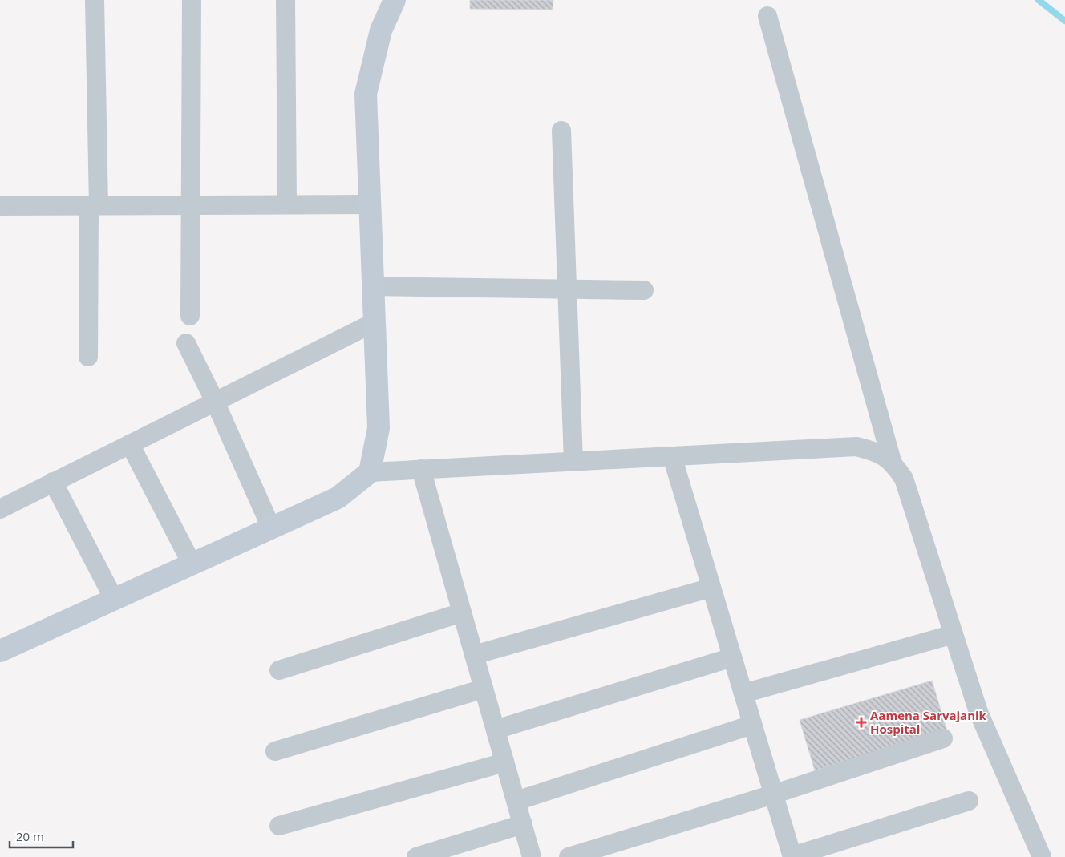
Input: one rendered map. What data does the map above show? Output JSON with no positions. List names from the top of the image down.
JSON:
{
  "places": {
    "health": ["Aamena Sarvajanik Hospital"]
  },
  "scale_bar": "20 m"
}
